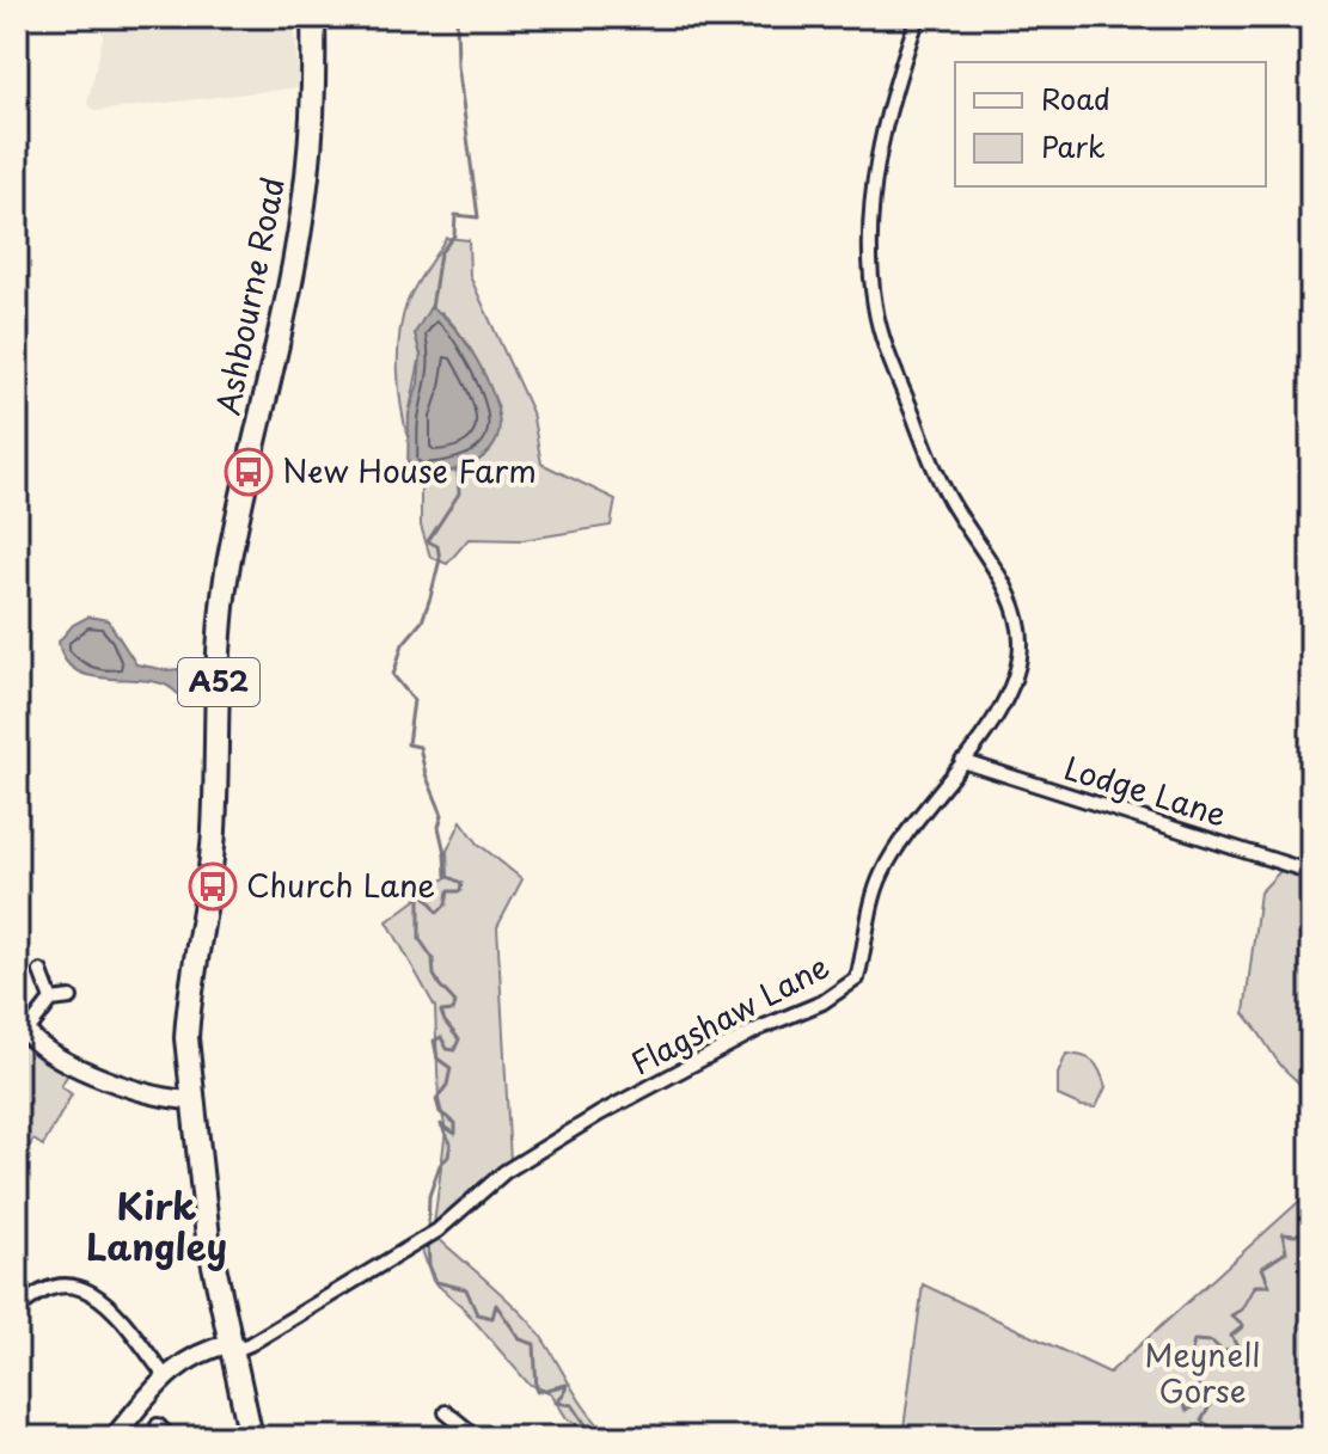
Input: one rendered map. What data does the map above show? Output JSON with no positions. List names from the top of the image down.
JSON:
{
  "streets": {
    "highway": ["Ashbourne Road", "A52"],
    "street": ["Lodge Lane", "Flagshaw Lane"]
  },
  "crossings": [
    ["Ashbourne Road", "Flagshaw Lane"],
    ["Lodge Lane", "Flagshaw Lane"]
  ],
  "districts": ["Kirk Langley"],
  "parks": ["Meynell Gorse"],
  "places": {
    "bus stop": ["New House Farm", "Church Lane"]
  },
  "legend": ["Road", "Park"]
}
